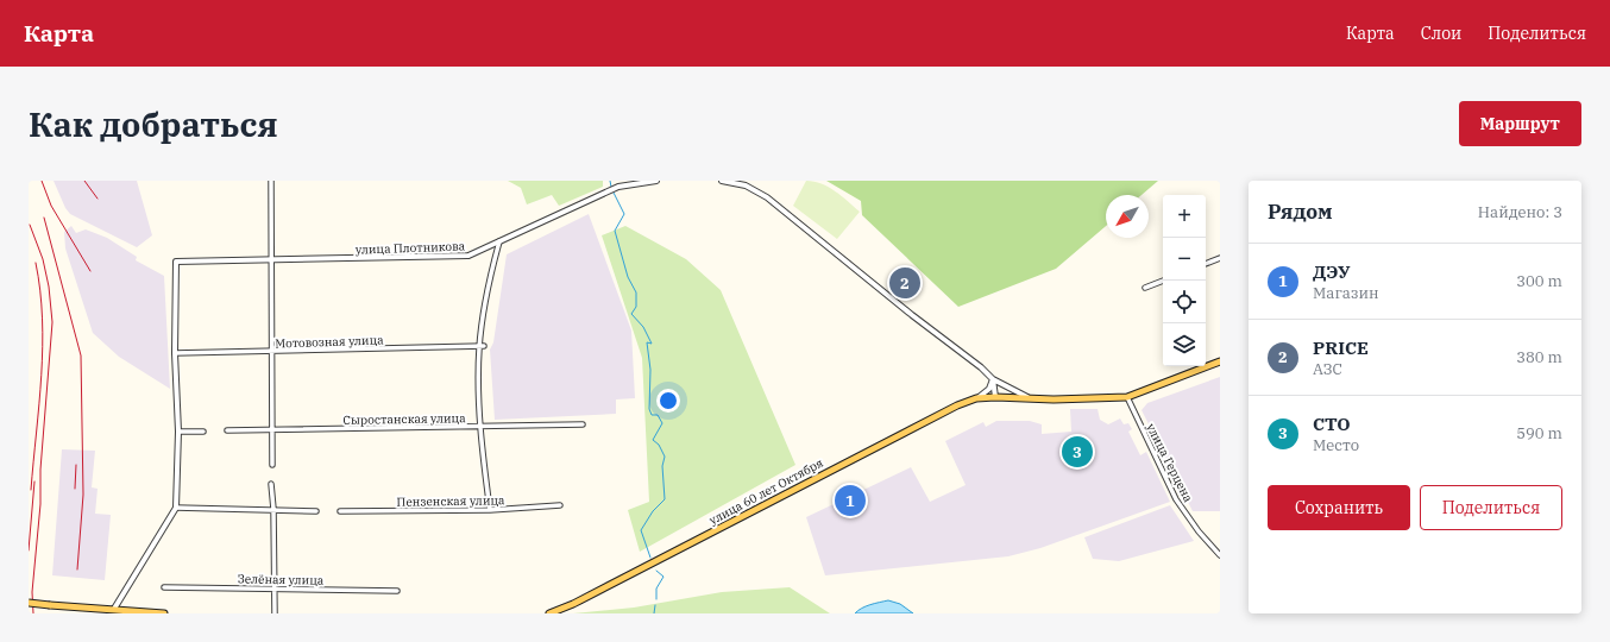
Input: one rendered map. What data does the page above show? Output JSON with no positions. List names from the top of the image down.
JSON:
{
  "streets": {
    "main road": ["улица 60 лет Октября"],
    "street": [
      "улица Плотникова",
      "Мотовозная улица",
      "Сыростанская улица",
      "улица Герцена",
      "Пензенская улица",
      "Зелёная улица"
    ]
  },
  "crossings": [
    ["улица Плотникова", "Мотовозная улица"],
    ["улица Герцена", "улица 60 лет Октября"]
  ],
  "north": "bottom left",
  "page": {
    "header": "Карта",
    "nav": ["Карта", "Слои", "Поделиться"],
    "buttons": [
      "Маршрут",
      ["Сохранить", "Поделиться"]
    ],
    "title": "Как добраться",
    "heading": ["Рядом", "Найдено: 3"],
    "map_buttons": ["+", "−"],
    "list": [
      {
        "mark": "1",
        "name": "ДЭУ",
        "note": "Магазин",
        "value": "300 m"
      },
      {
        "mark": "2",
        "name": "PRICE",
        "note": "АЗС",
        "value": "380 m"
      },
      {
        "mark": "3",
        "name": "СТО",
        "note": "Место",
        "value": "590 m"
      }
    ],
    "pins": ["2", "3", "1"]
  }
}
